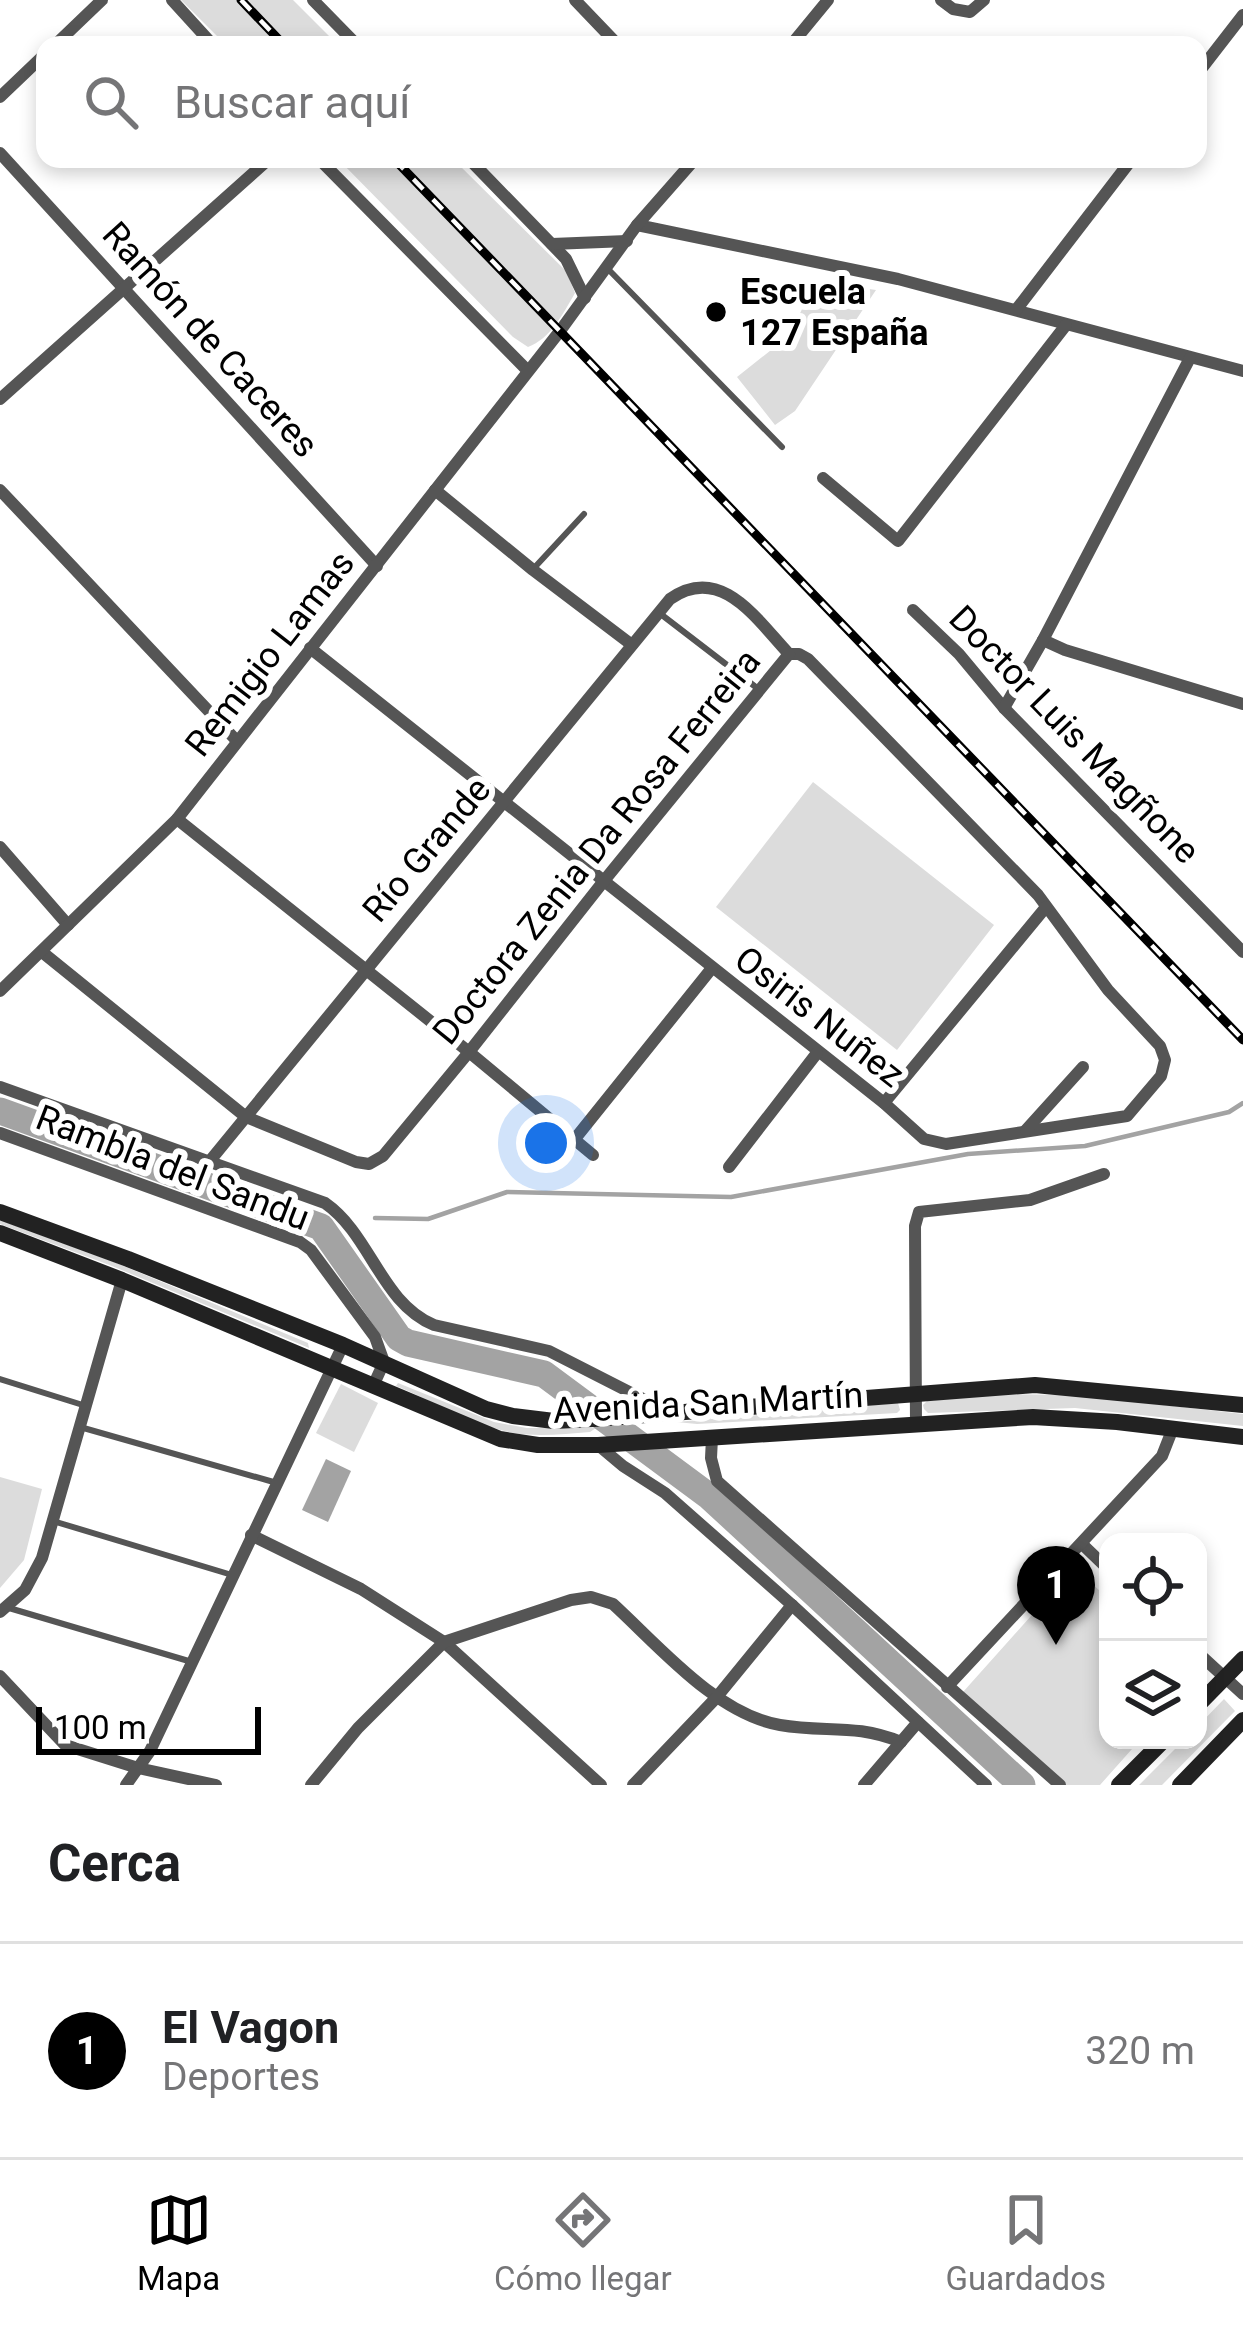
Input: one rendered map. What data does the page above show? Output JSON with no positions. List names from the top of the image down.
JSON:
{
  "streets": {
    "street": [
      "Ramón de Caceres",
      "Remigio Lamas",
      "Doctor Luis Magñone",
      "Doctora Zenia Da Rosa Ferreira",
      "Río Grande",
      "Osiris Nuñez",
      "Rambla del Sandu",
      "Avenida San Martín"
    ]
  },
  "crossings": [
    ["Ramón de Caceres", "Remigio Lamas"],
    ["Remigio Lamas", "Osiris Nuñez"],
    ["Doctora Zenia Da Rosa Ferreira", "Río Grande"],
    ["Doctora Zenia Da Rosa Ferreira", "Osiris Nuñez"],
    ["Río Grande", "Osiris Nuñez"],
    ["Rambla del Sandu", "Avenida San Martín"]
  ],
  "places": ["Escuela 127 España"],
  "scale_bar": "100 m",
  "page": {
    "search": "Buscar aquí",
    "pins": "1",
    "scale": "100 m",
    "heading": "Cerca",
    "list": [
      {
        "mark": "1",
        "name": "El Vagon",
        "note": "Deportes",
        "value": "320 m"
      }
    ],
    "nav": ["Mapa", "Cómo llegar", "Guardados"]
  }
}
